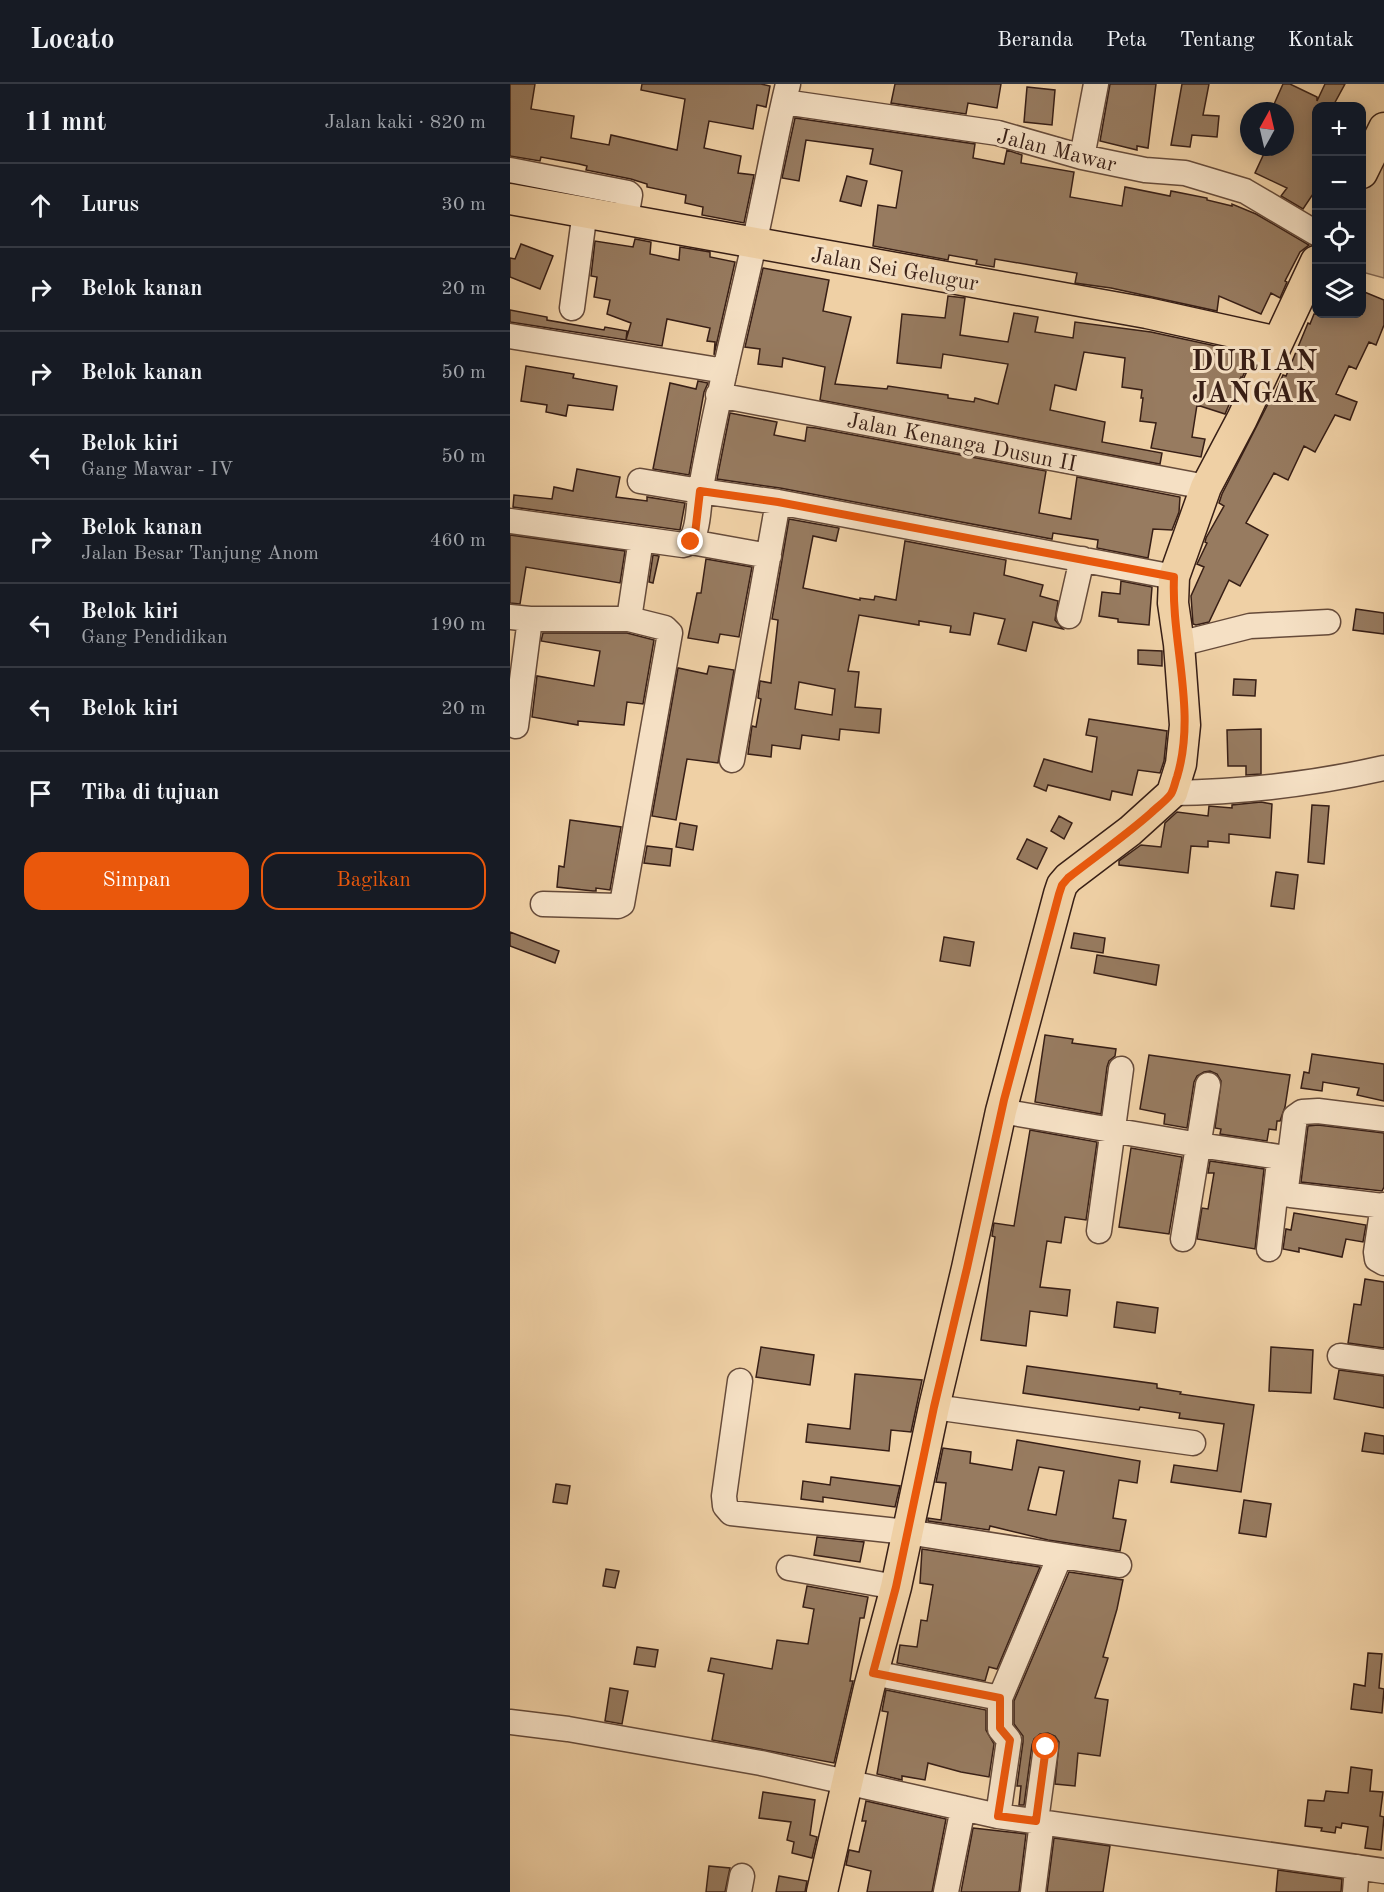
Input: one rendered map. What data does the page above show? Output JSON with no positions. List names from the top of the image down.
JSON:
{
  "streets": {
    "main road": ["Jalan Sei Gelugur"],
    "street": ["Jalan Mawar", "Jalan Kenanga Dusun II"]
  },
  "districts": ["DURIAN JANGAK"],
  "north": "top",
  "page": {
    "header": "Locato",
    "nav": [
      "Beranda",
      "Peta",
      "Tentang",
      "Kontak"
    ],
    "heading": ["11 mnt", "Jalan kaki · 820 m"],
    "map_buttons": ["+", "−"],
    "list": [
      ["Lurus", "30 m"],
      ["Belok kanan", "20 m"],
      ["Belok kanan", "50 m"],
      ["Belok kiri", "Gang Mawar - IV", "50 m"],
      ["Belok kanan", "Jalan Besar Tanjung Anom", "460 m"],
      ["Belok kiri", "Gang Pendidikan", "190 m"],
      ["Belok kiri", "20 m"],
      "Tiba di tujuan"
    ],
    "buttons": ["Simpan", "Bagikan"]
  }
}
